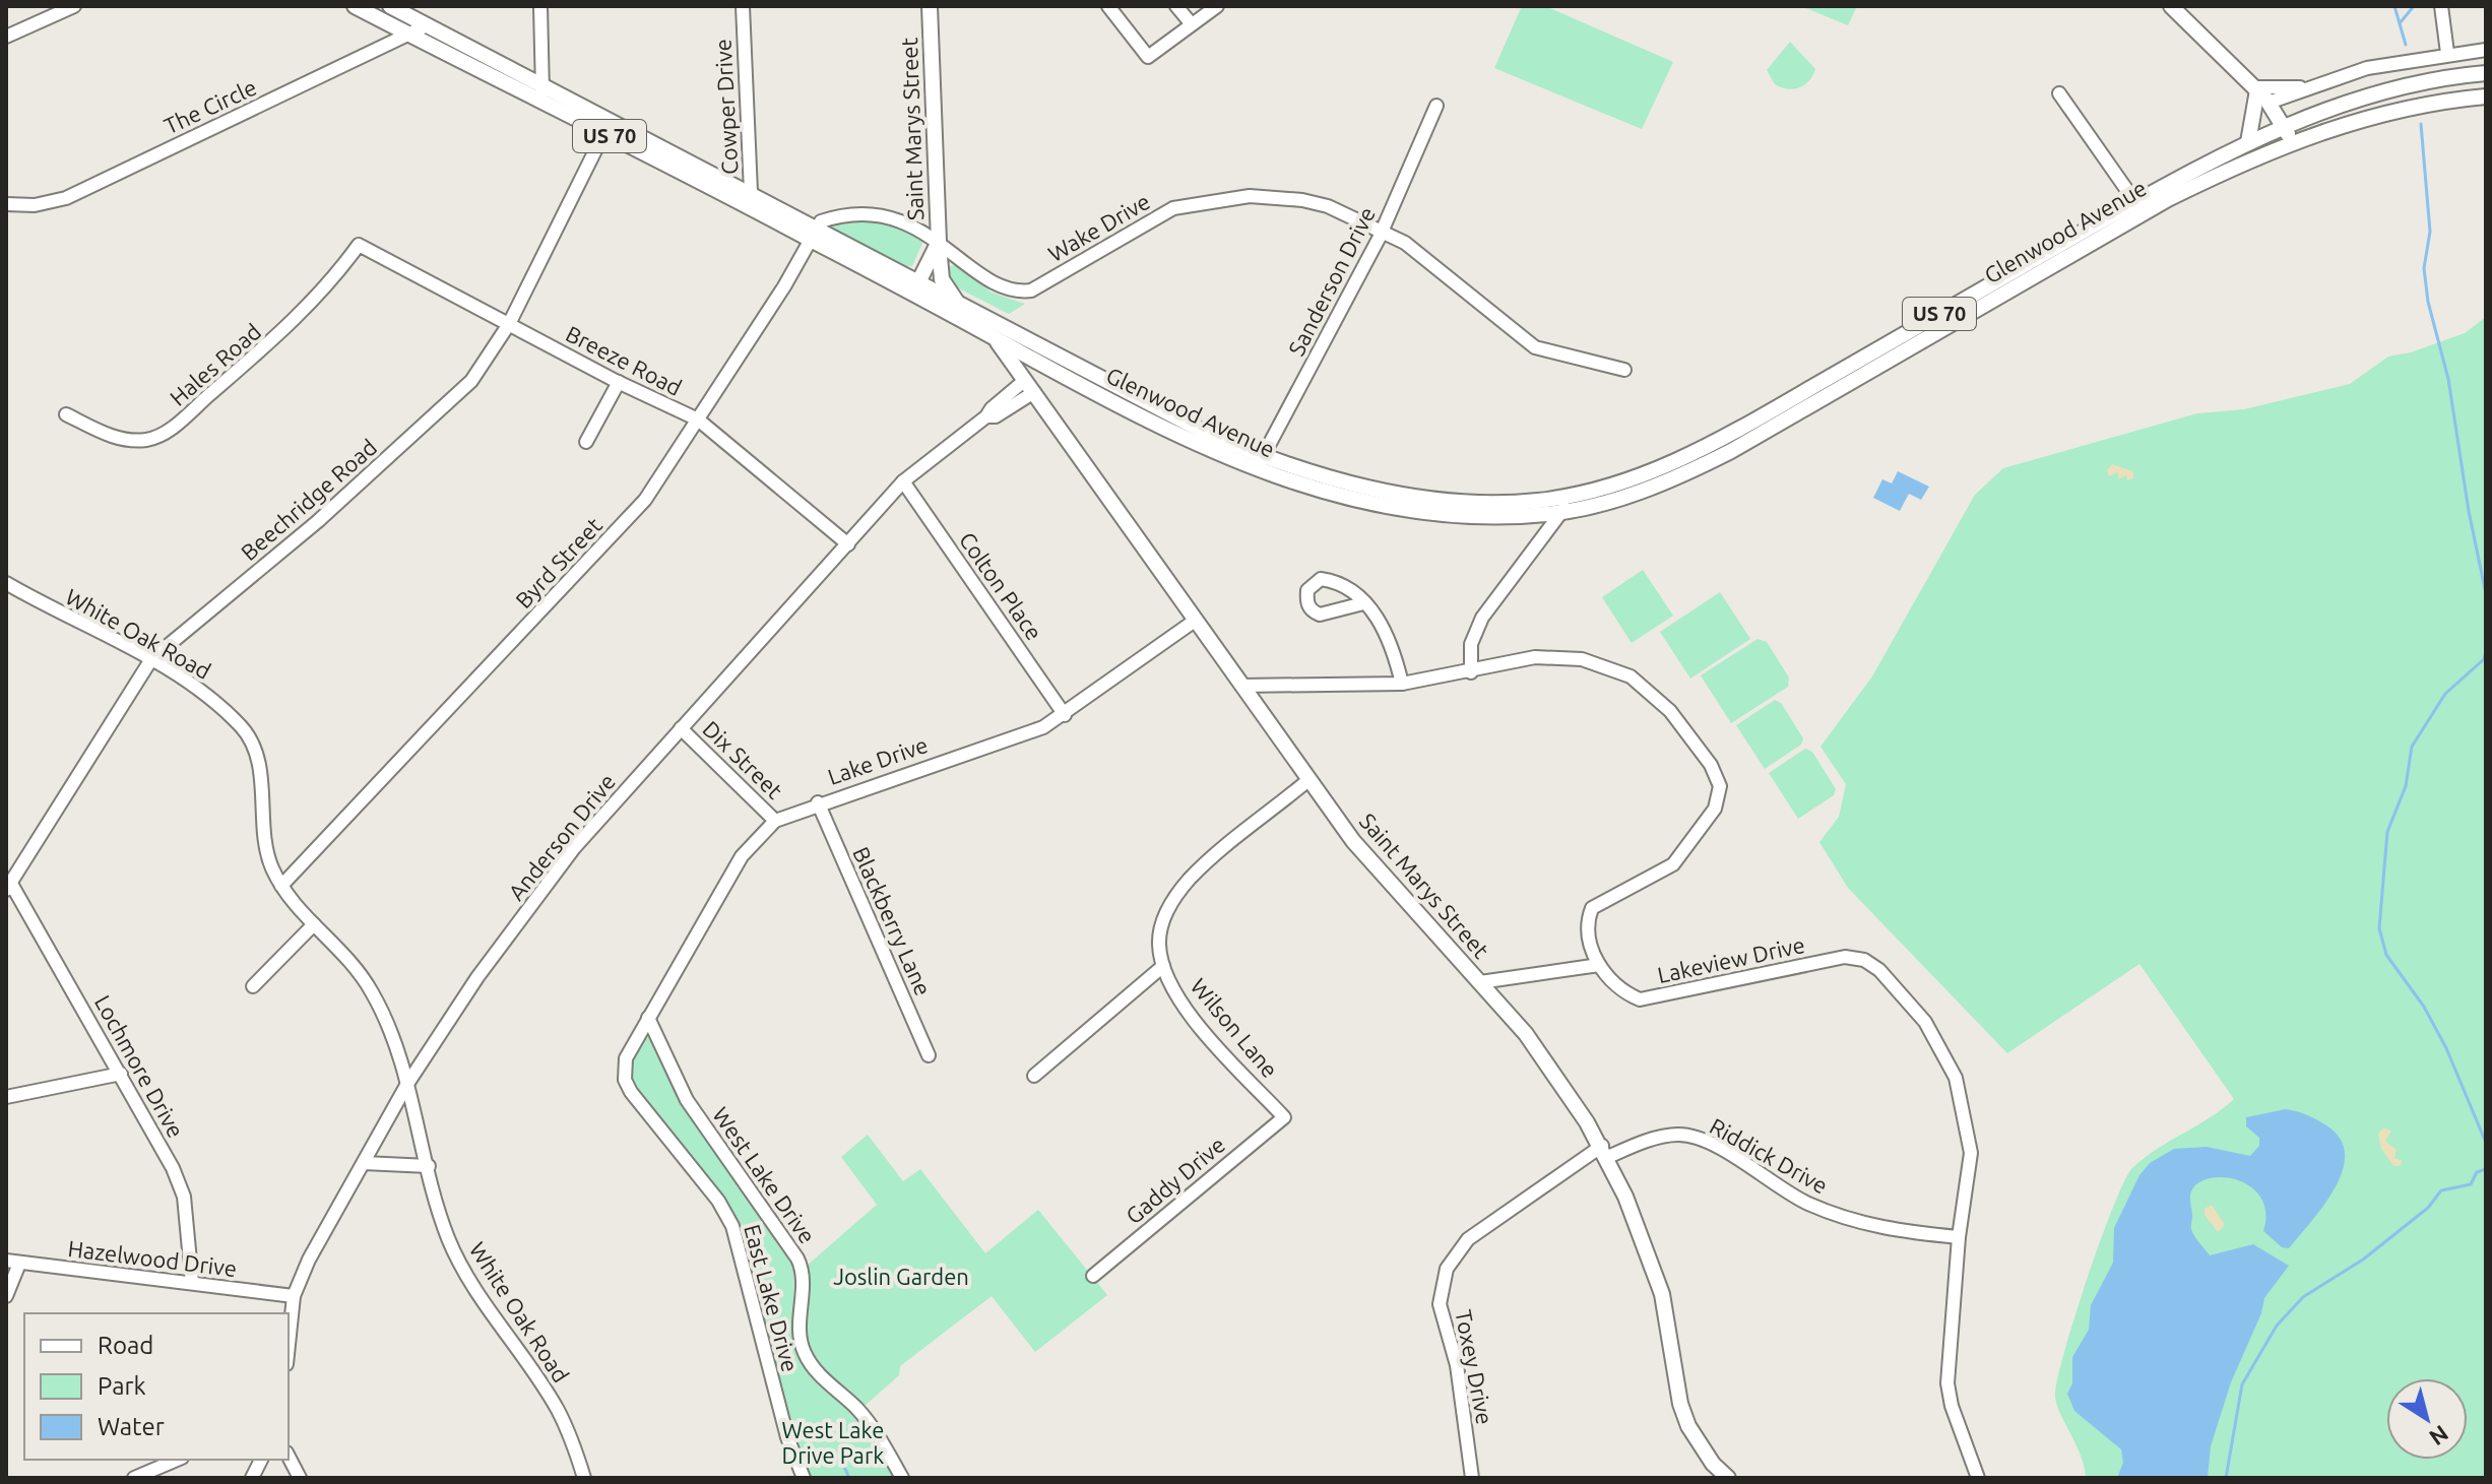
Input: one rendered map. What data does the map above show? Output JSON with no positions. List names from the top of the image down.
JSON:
{
  "streets": {
    "main road": ["Saint Marys Street", "US 70", "Glenwood Avenue"],
    "street": [
      "The Circle",
      "Cowper Drive",
      "Wake Drive",
      "Sanderson Drive",
      "Breeze Road",
      "Hales Road",
      "Beechridge Road",
      "Byrd Street",
      "Colton Place",
      "White Oak Road",
      "Dix Street",
      "Lake Drive",
      "Anderson Drive",
      "Blackberry Lane",
      "Lakeview Drive",
      "Wilson Lane",
      "Lochmore Drive",
      "Riddick Drive",
      "West Lake Drive",
      "Gaddy Drive",
      "Hazelwood Drive",
      "East Lake Drive",
      "Toxey Drive"
    ]
  },
  "crossings": [
    ["The Circle", "Glenwood Avenue"],
    ["Cowper Drive", "Glenwood Avenue"],
    ["Saint Marys Street", "Wake Drive"],
    ["Saint Marys Street", "Glenwood Avenue"],
    ["Saint Marys Street", "Lake Drive"],
    ["Saint Marys Street", "Anderson Drive"],
    ["Saint Marys Street", "Lakeview Drive"],
    ["Saint Marys Street", "Wilson Lane"],
    ["Saint Marys Street", "Riddick Drive"],
    ["Saint Marys Street", "Toxey Drive"],
    ["Wake Drive", "Glenwood Avenue"],
    ["Wake Drive", "Sanderson Drive"],
    ["Wake Drive", "Byrd Street"],
    ["Glenwood Avenue", "Sanderson Drive"],
    ["Glenwood Avenue", "Beechridge Road"],
    ["Glenwood Avenue", "Byrd Street"],
    ["Breeze Road", "Hales Road"],
    ["Breeze Road", "Beechridge Road"],
    ["Breeze Road", "Byrd Street"],
    ["Breeze Road", "Anderson Drive"],
    ["Beechridge Road", "White Oak Road"],
    ["Beechridge Road", "Lochmore Drive"],
    ["Byrd Street", "White Oak Road"],
    ["Colton Place", "Lake Drive"],
    ["Colton Place", "Anderson Drive"],
    ["White Oak Road", "Anderson Drive"],
    ["Dix Street", "Lake Drive"],
    ["Dix Street", "Anderson Drive"],
    ["Lake Drive", "Blackberry Lane"],
    ["Lake Drive", "West Lake Drive"],
    ["Lake Drive", "East Lake Drive"],
    ["Anderson Drive", "Hazelwood Drive"],
    ["Lakeview Drive", "Riddick Drive"],
    ["Wilson Lane", "Gaddy Drive"],
    ["Lochmore Drive", "Hazelwood Drive"],
    ["Riddick Drive", "Toxey Drive"],
    ["West Lake Drive", "East Lake Drive"]
  ],
  "parks": ["Joslin Garden", "West Lake Drive Park"],
  "legend": ["Road", "Park", "Water"],
  "north": "bottom right"
}
